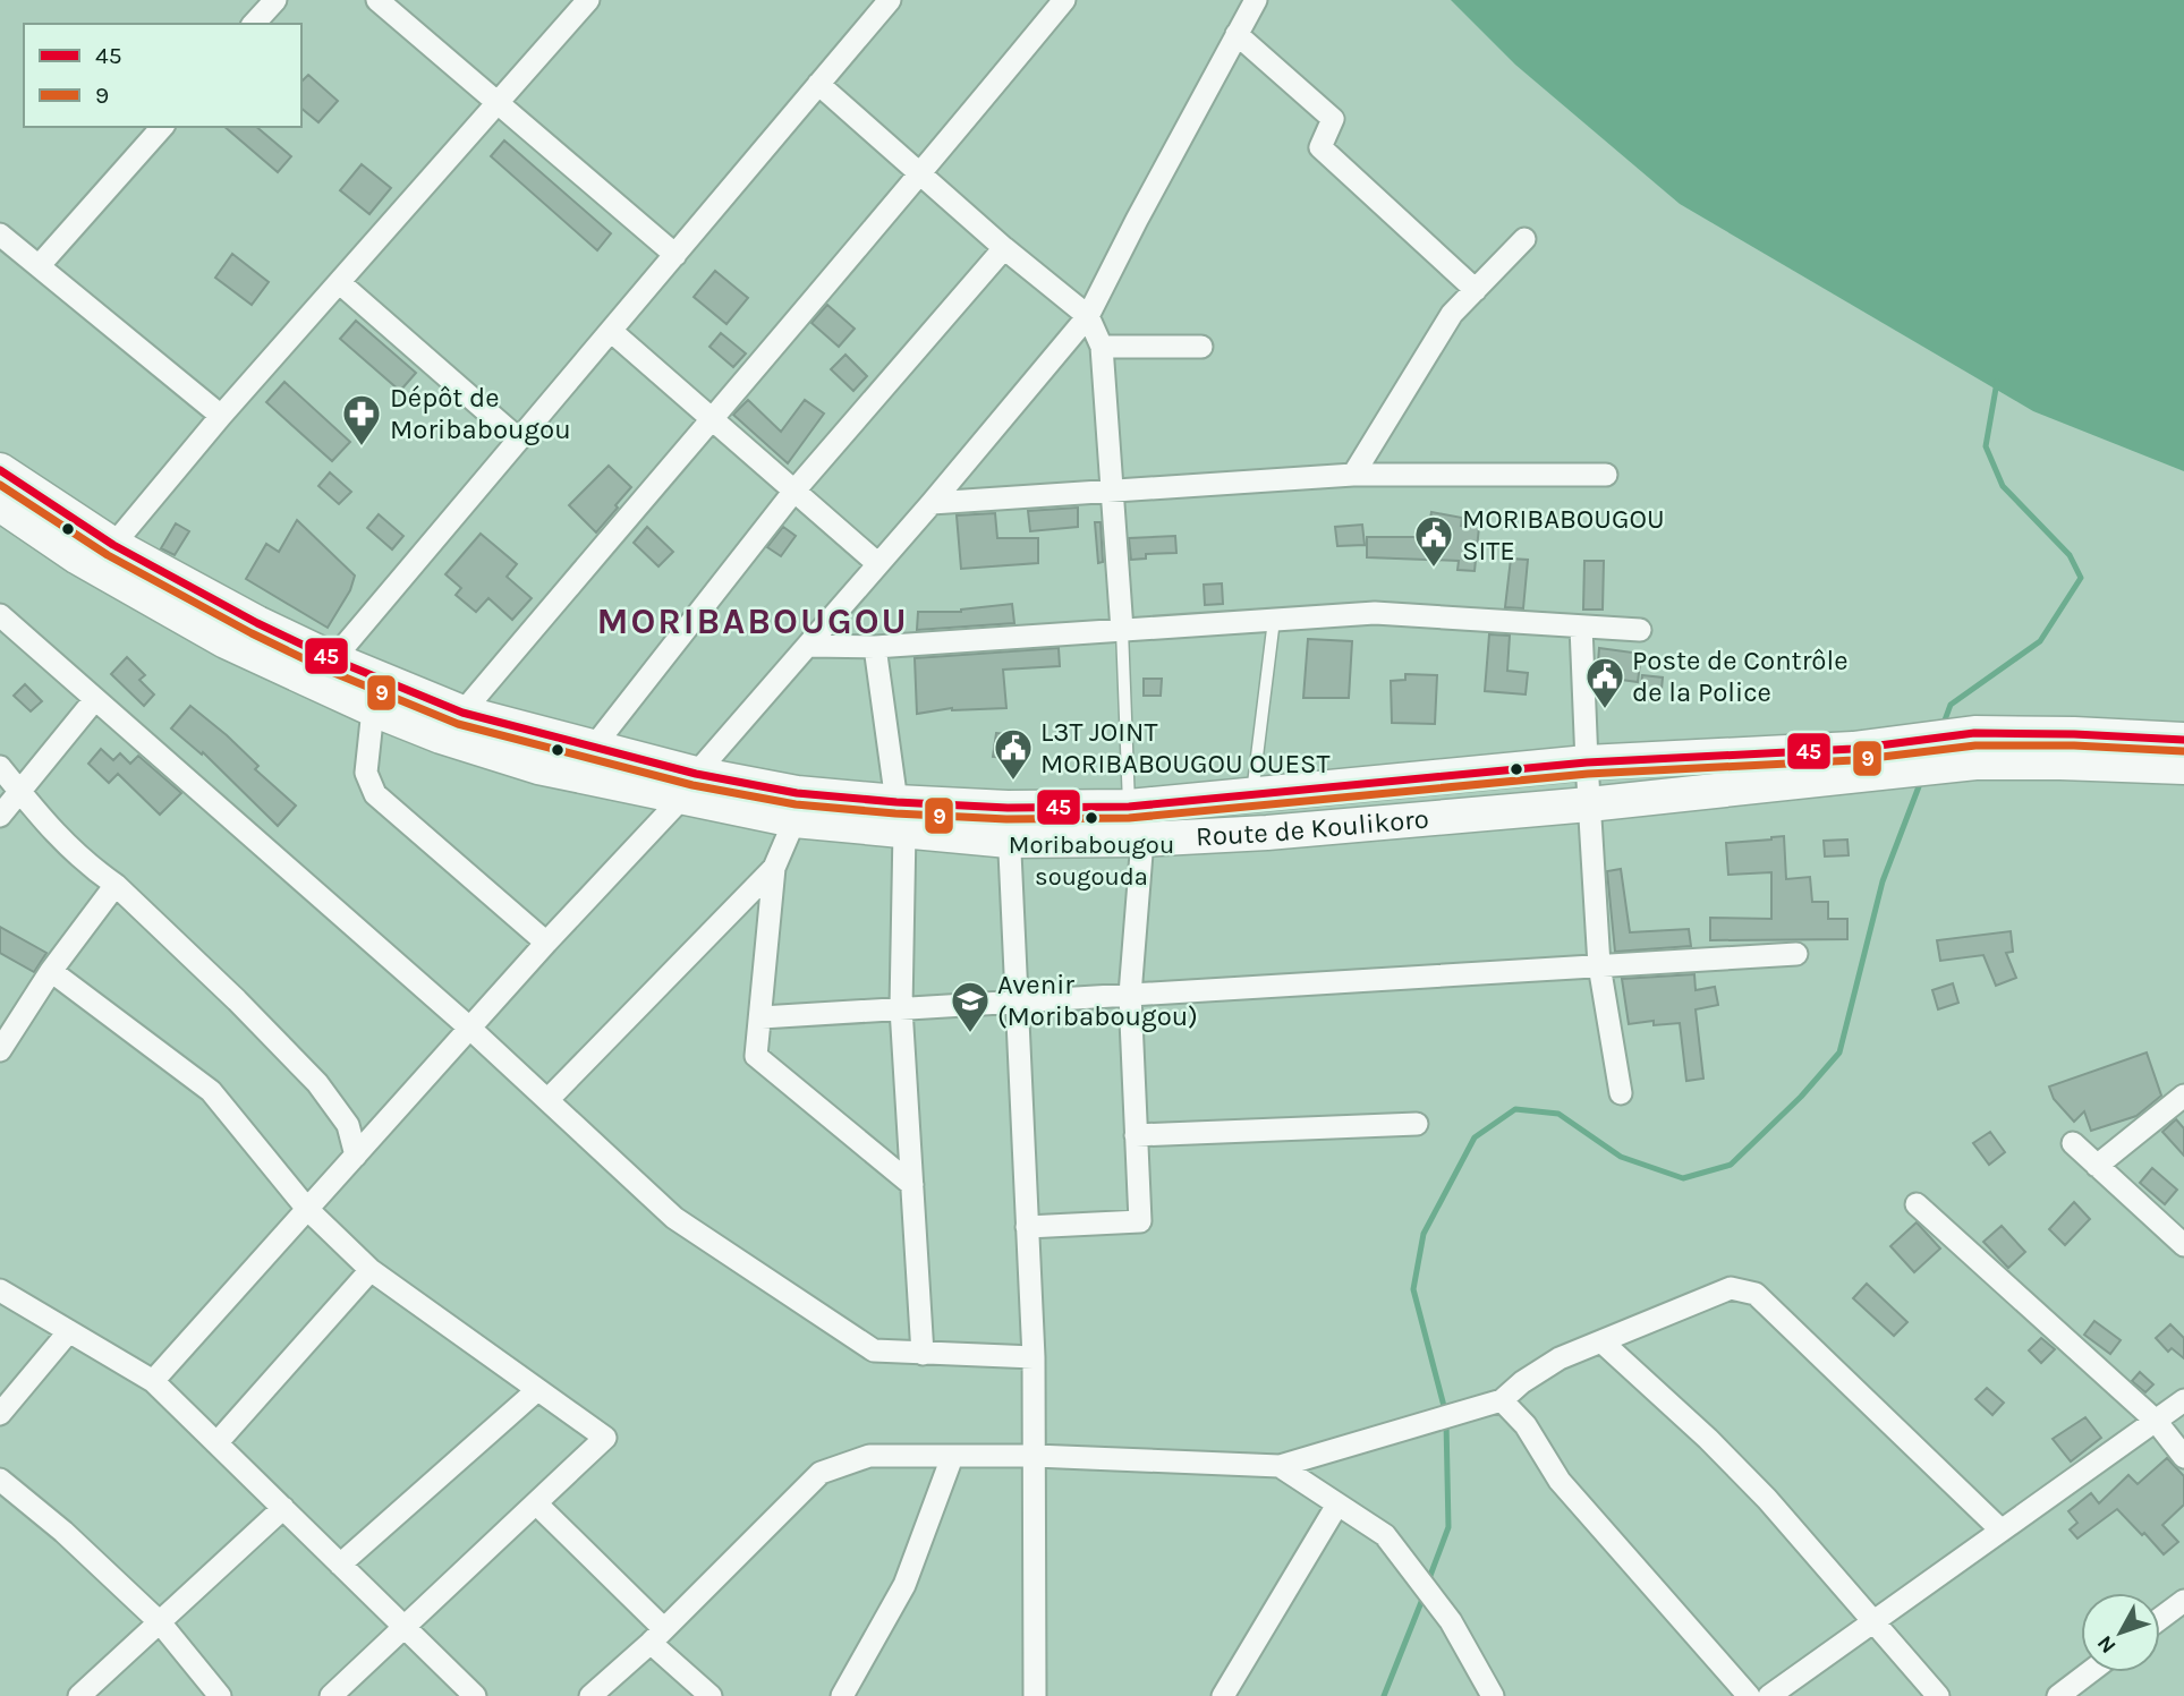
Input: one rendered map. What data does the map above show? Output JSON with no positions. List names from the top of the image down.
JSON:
{
  "streets": {
    "main road": ["Route de Koulikoro"]
  },
  "districts": ["MORIBABOUGOU"],
  "places": {
    "pharmacy": ["Dépôt de Moribabougou"],
    "public building": ["MORIBABOUGOU SITE", "Poste de Contrôle de la Police", "L3T JOINT MORIBABOUGOU OUEST"],
    "other": ["Moribabougou sougouda"],
    "school or university": ["Avenir (Moribabougou)"]
  },
  "lines": ["transit line 45", "transit line 9"],
  "legend": ["45", "9"],
  "north": "bottom left"
}
